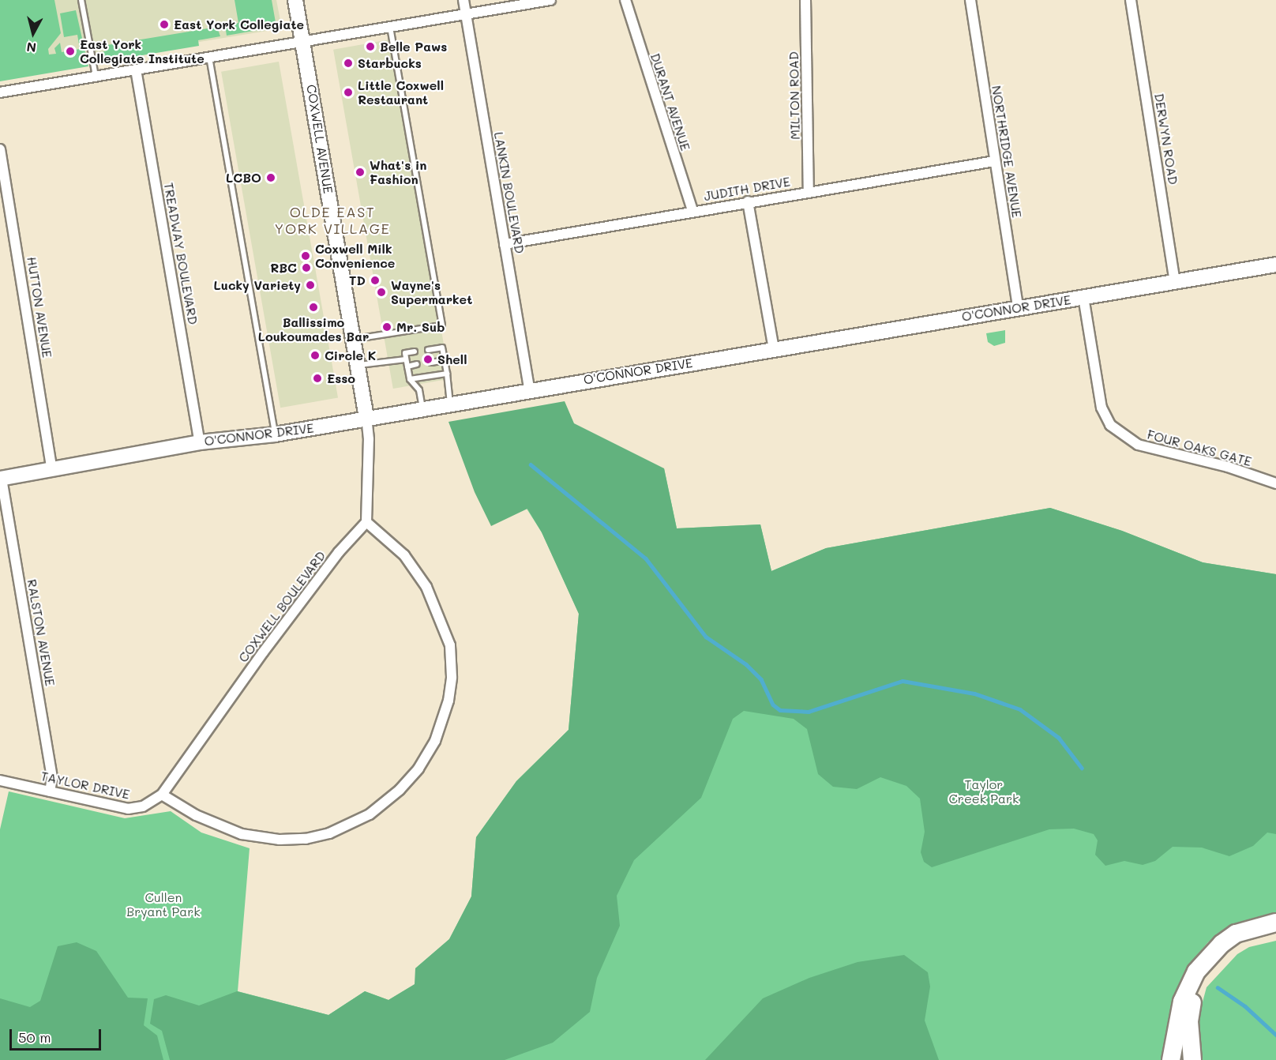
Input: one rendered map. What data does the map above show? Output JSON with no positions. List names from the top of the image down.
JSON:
{
  "streets": {
    "main road": ["COXWELL AVENUE", "O'CONNOR DRIVE"],
    "street": [
      "MILTON ROAD",
      "DURANT AVENUE",
      "DERWYN ROAD",
      "NORTHRIDGE AVENUE",
      "JUDITH DRIVE",
      "LANKIN BOULEVARD",
      "TREADWAY BOULEVARD",
      "HUTTON AVENUE",
      "FOUR OAKS GATE",
      "COXWELL BOULEVARD",
      "RALSTON AVENUE",
      "TAYLOR DRIVE"
    ]
  },
  "crossings": [
    ["MILTON ROAD", "JUDITH DRIVE"],
    ["DURANT AVENUE", "JUDITH DRIVE"],
    ["COXWELL AVENUE", "O'CONNOR DRIVE"],
    ["DERWYN ROAD", "O'CONNOR DRIVE"],
    ["NORTHRIDGE AVENUE", "JUDITH DRIVE"],
    ["NORTHRIDGE AVENUE", "O'CONNOR DRIVE"],
    ["JUDITH DRIVE", "LANKIN BOULEVARD"],
    ["LANKIN BOULEVARD", "O'CONNOR DRIVE"],
    ["TREADWAY BOULEVARD", "O'CONNOR DRIVE"],
    ["HUTTON AVENUE", "O'CONNOR DRIVE"],
    ["O'CONNOR DRIVE", "FOUR OAKS GATE"],
    ["O'CONNOR DRIVE", "RALSTON AVENUE"],
    ["COXWELL BOULEVARD", "TAYLOR DRIVE"],
    ["RALSTON AVENUE", "TAYLOR DRIVE"]
  ],
  "districts": ["OLDE EAST YORK VILLAGE"],
  "parks": ["Taylor Creek Park", "Cullen Bryant Park"],
  "places": [
    "East York Collegiate",
    "Belle Paws",
    "East York Collegiate Institute",
    "Starbucks",
    "Little Coxwell Restaurant",
    "What's in Fashion",
    "LCBO",
    "Coxwell Milk Convenience",
    "RBC",
    "TD",
    "Lucky Variety",
    "Wayne's Supermarket",
    "Ballissimo Loukoumades Bar",
    "Mr. Sub",
    "Circle K",
    "Shell",
    "Esso"
  ],
  "scale_bar": "50 m",
  "north": "bottom"
}
